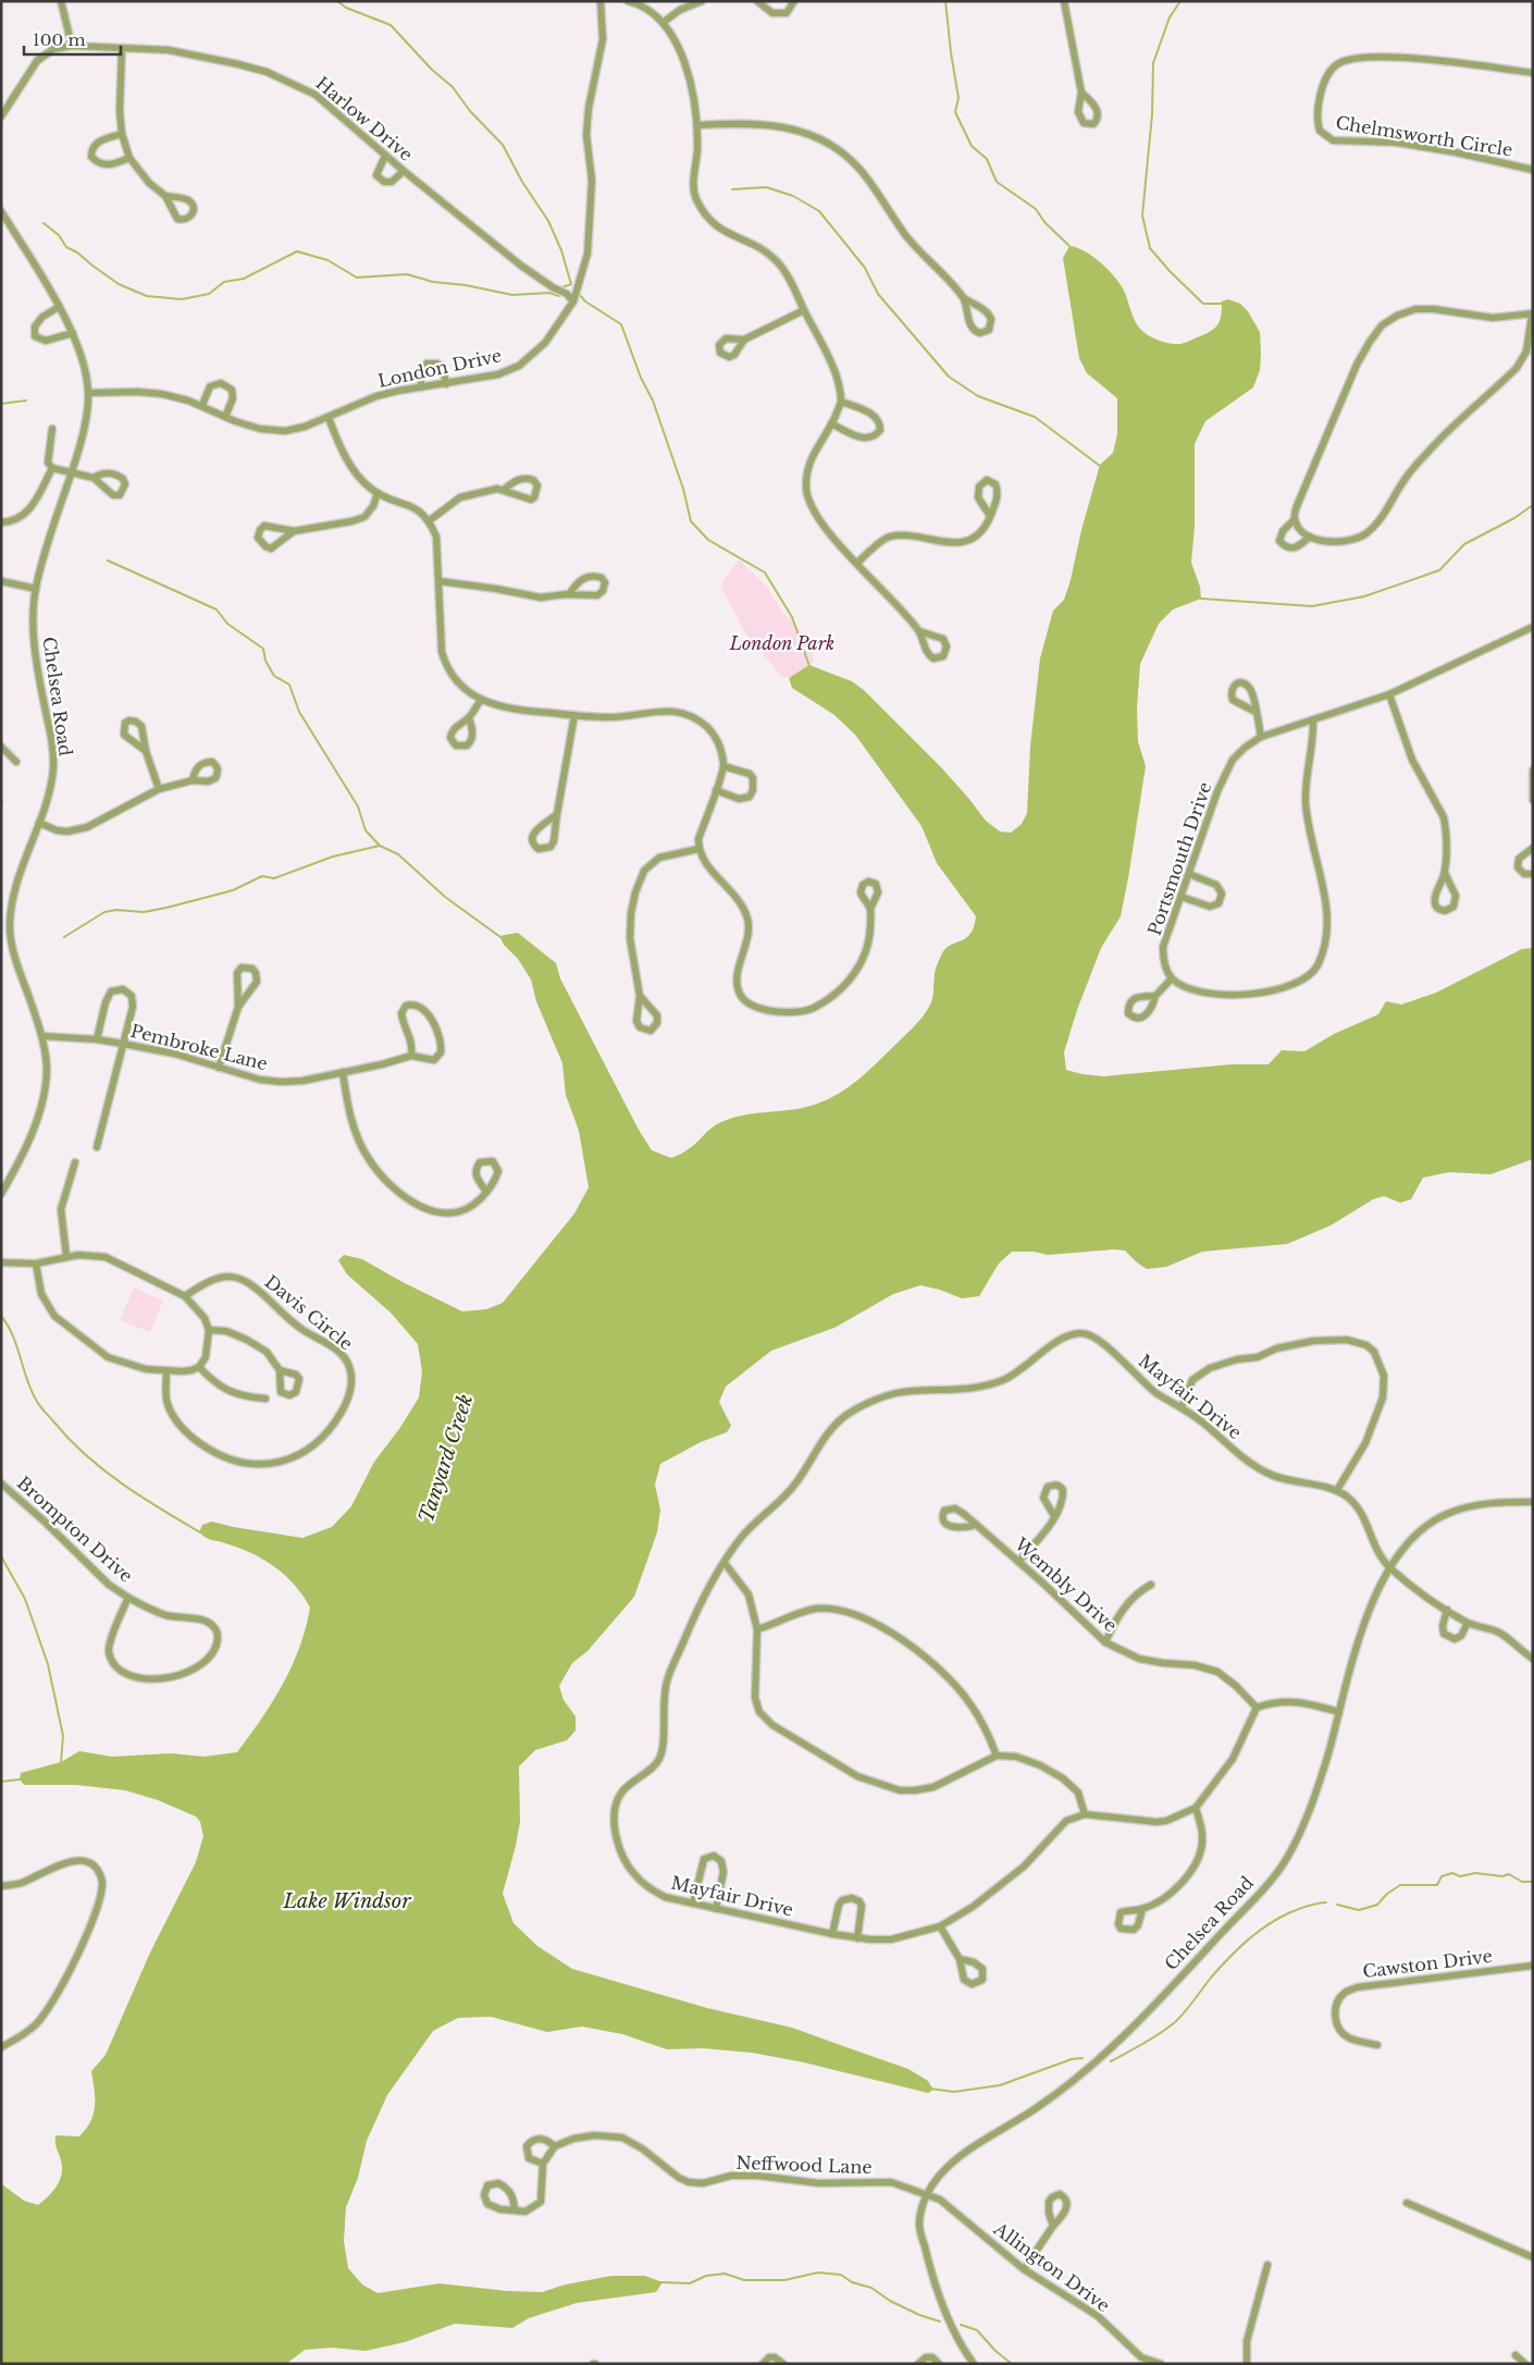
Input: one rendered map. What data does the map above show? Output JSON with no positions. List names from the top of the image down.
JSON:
{
  "streets": {
    "street": [
      "Harlow Drive",
      "Chelmsworth Circle",
      "London Drive",
      "Chelsea Road",
      "Portsmouth Drive",
      "Pembroke Lane",
      "Davis Circle",
      "Mayfair Drive",
      "Brompton Drive",
      "Wembly Drive",
      "Cawston Drive",
      "Neffwood Lane",
      "Allington Drive"
    ]
  },
  "crossings": [
    ["Harlow Drive", "London Drive"],
    ["London Drive", "Chelsea Road"],
    ["Chelsea Road", "Pembroke Lane"],
    ["Chelsea Road", "Mayfair Drive"],
    ["Chelsea Road", "Neffwood Lane"],
    ["Chelsea Road", "Allington Drive"],
    ["Neffwood Lane", "Allington Drive"]
  ],
  "water": ["Tanyard Creek", "Lake Windsor"],
  "parks": ["London Park"],
  "scale_bar": "100 m"
}
